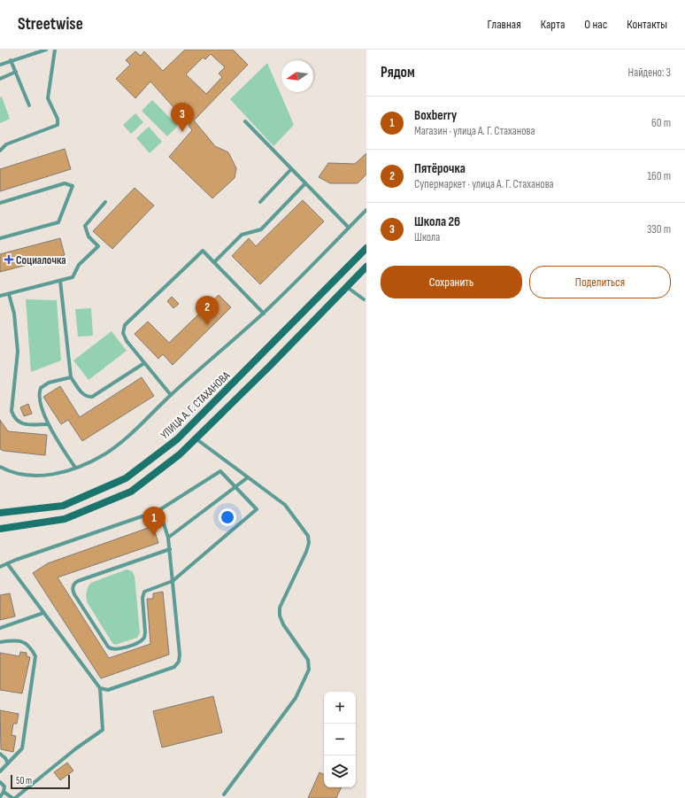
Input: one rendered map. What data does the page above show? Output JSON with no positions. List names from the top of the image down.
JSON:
{
  "streets": {
    "main road": ["УЛИЦА А. Г. СТАХАНОВА"]
  },
  "places": {
    "health": ["Социалочка"]
  },
  "scale_bar": "50 m",
  "north": "left",
  "page": {
    "header": "Streetwise",
    "nav": [
      "Главная",
      "Карта",
      "О нас",
      "Контакты"
    ],
    "heading": ["Рядом", "Найдено: 3"],
    "list": [
      {
        "mark": "1",
        "name": "Boxberry",
        "note": "Магазин · улица А. Г. Стаханова",
        "value": "60 m"
      },
      {
        "mark": "2",
        "name": "Пятёрочка",
        "note": "Супермаркет · улица А. Г. Стаханова",
        "value": "160 m"
      },
      {
        "mark": "3",
        "name": "Школа 26",
        "note": "Школа",
        "value": "330 m"
      }
    ],
    "pins": ["3", "2", "1"],
    "buttons": ["Сохранить", "Поделиться"],
    "map_buttons": ["+", "−"],
    "scale": "50 m"
  }
}
